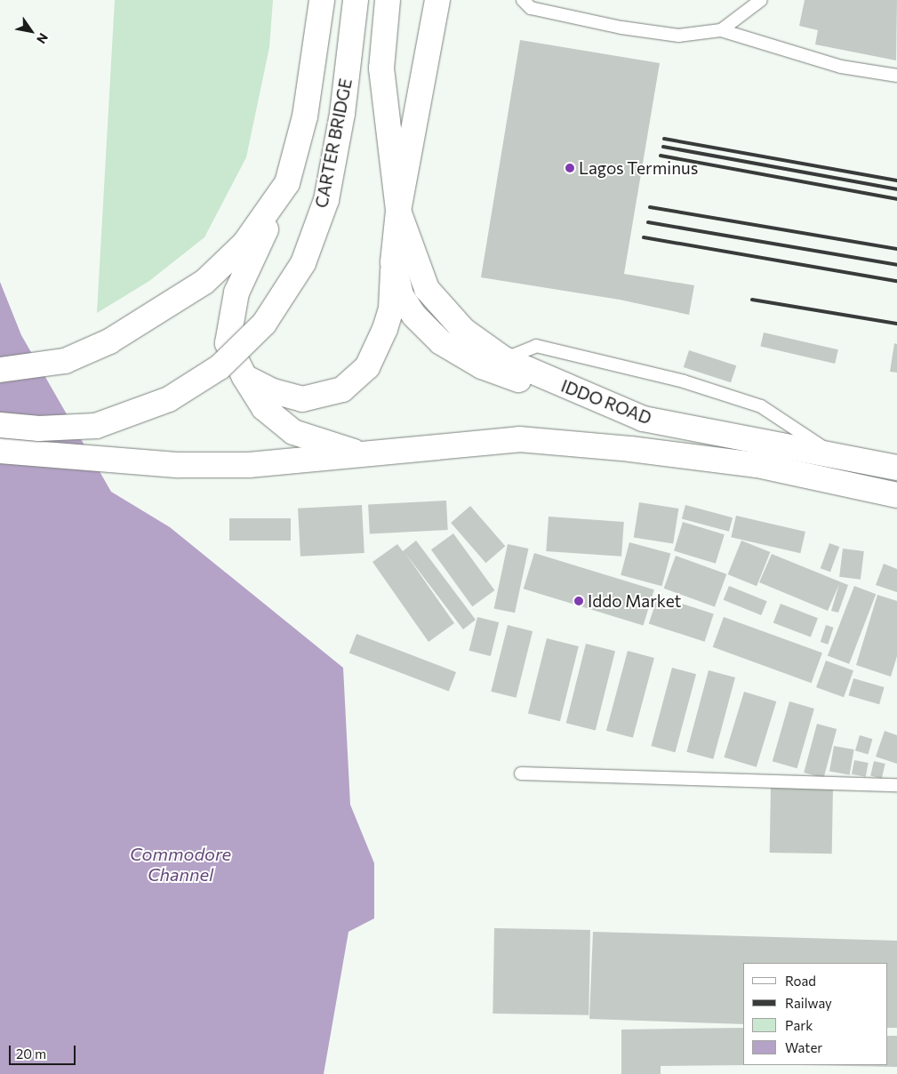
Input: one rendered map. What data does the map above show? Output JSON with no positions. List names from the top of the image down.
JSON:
{
  "streets": {
    "main road": ["CARTER BRIDGE", "IDDO ROAD"]
  },
  "water": ["Commodore Channel"],
  "places": ["Lagos Terminus", "Iddo Market"],
  "legend": [
    "Road",
    "Railway",
    "Park",
    "Water"
  ],
  "scale_bar": "20 m",
  "north": "bottom right"
}
